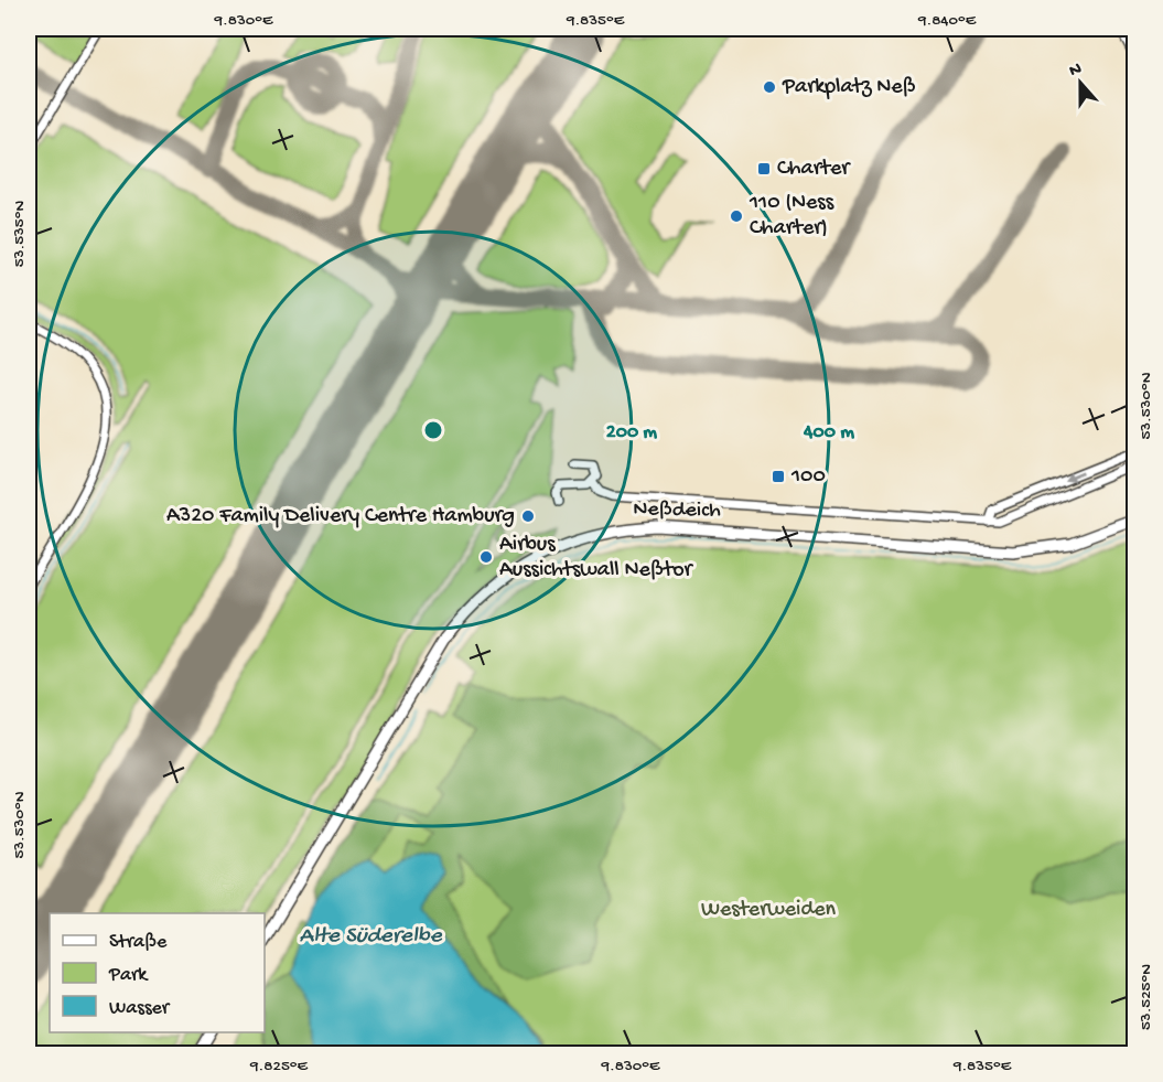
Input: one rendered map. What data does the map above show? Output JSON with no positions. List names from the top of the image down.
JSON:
{
  "streets": {
    "street": ["Neßdeich"]
  },
  "water": ["Alte Süderelbe"],
  "parks": ["Westerweiden"],
  "places": {
    "other": [
      "Parkplatz Neß",
      "110 (Ness Charter)",
      "A320 Family Delivery Centre Hamburg",
      "Airbus Aussichtswall Neßtor"
    ],
    "transit": ["Charter", "100"]
  },
  "legend": ["Straße", "Park", "Wasser"],
  "north": "top",
  "coordinates": [
    "9.830°E",
    "9.835°E",
    "9.840°E",
    "53.535°N",
    "53.530°N",
    "53.525°N",
    "9.825°E"
  ],
  "rings": ["200 m", "400 m"]
}
